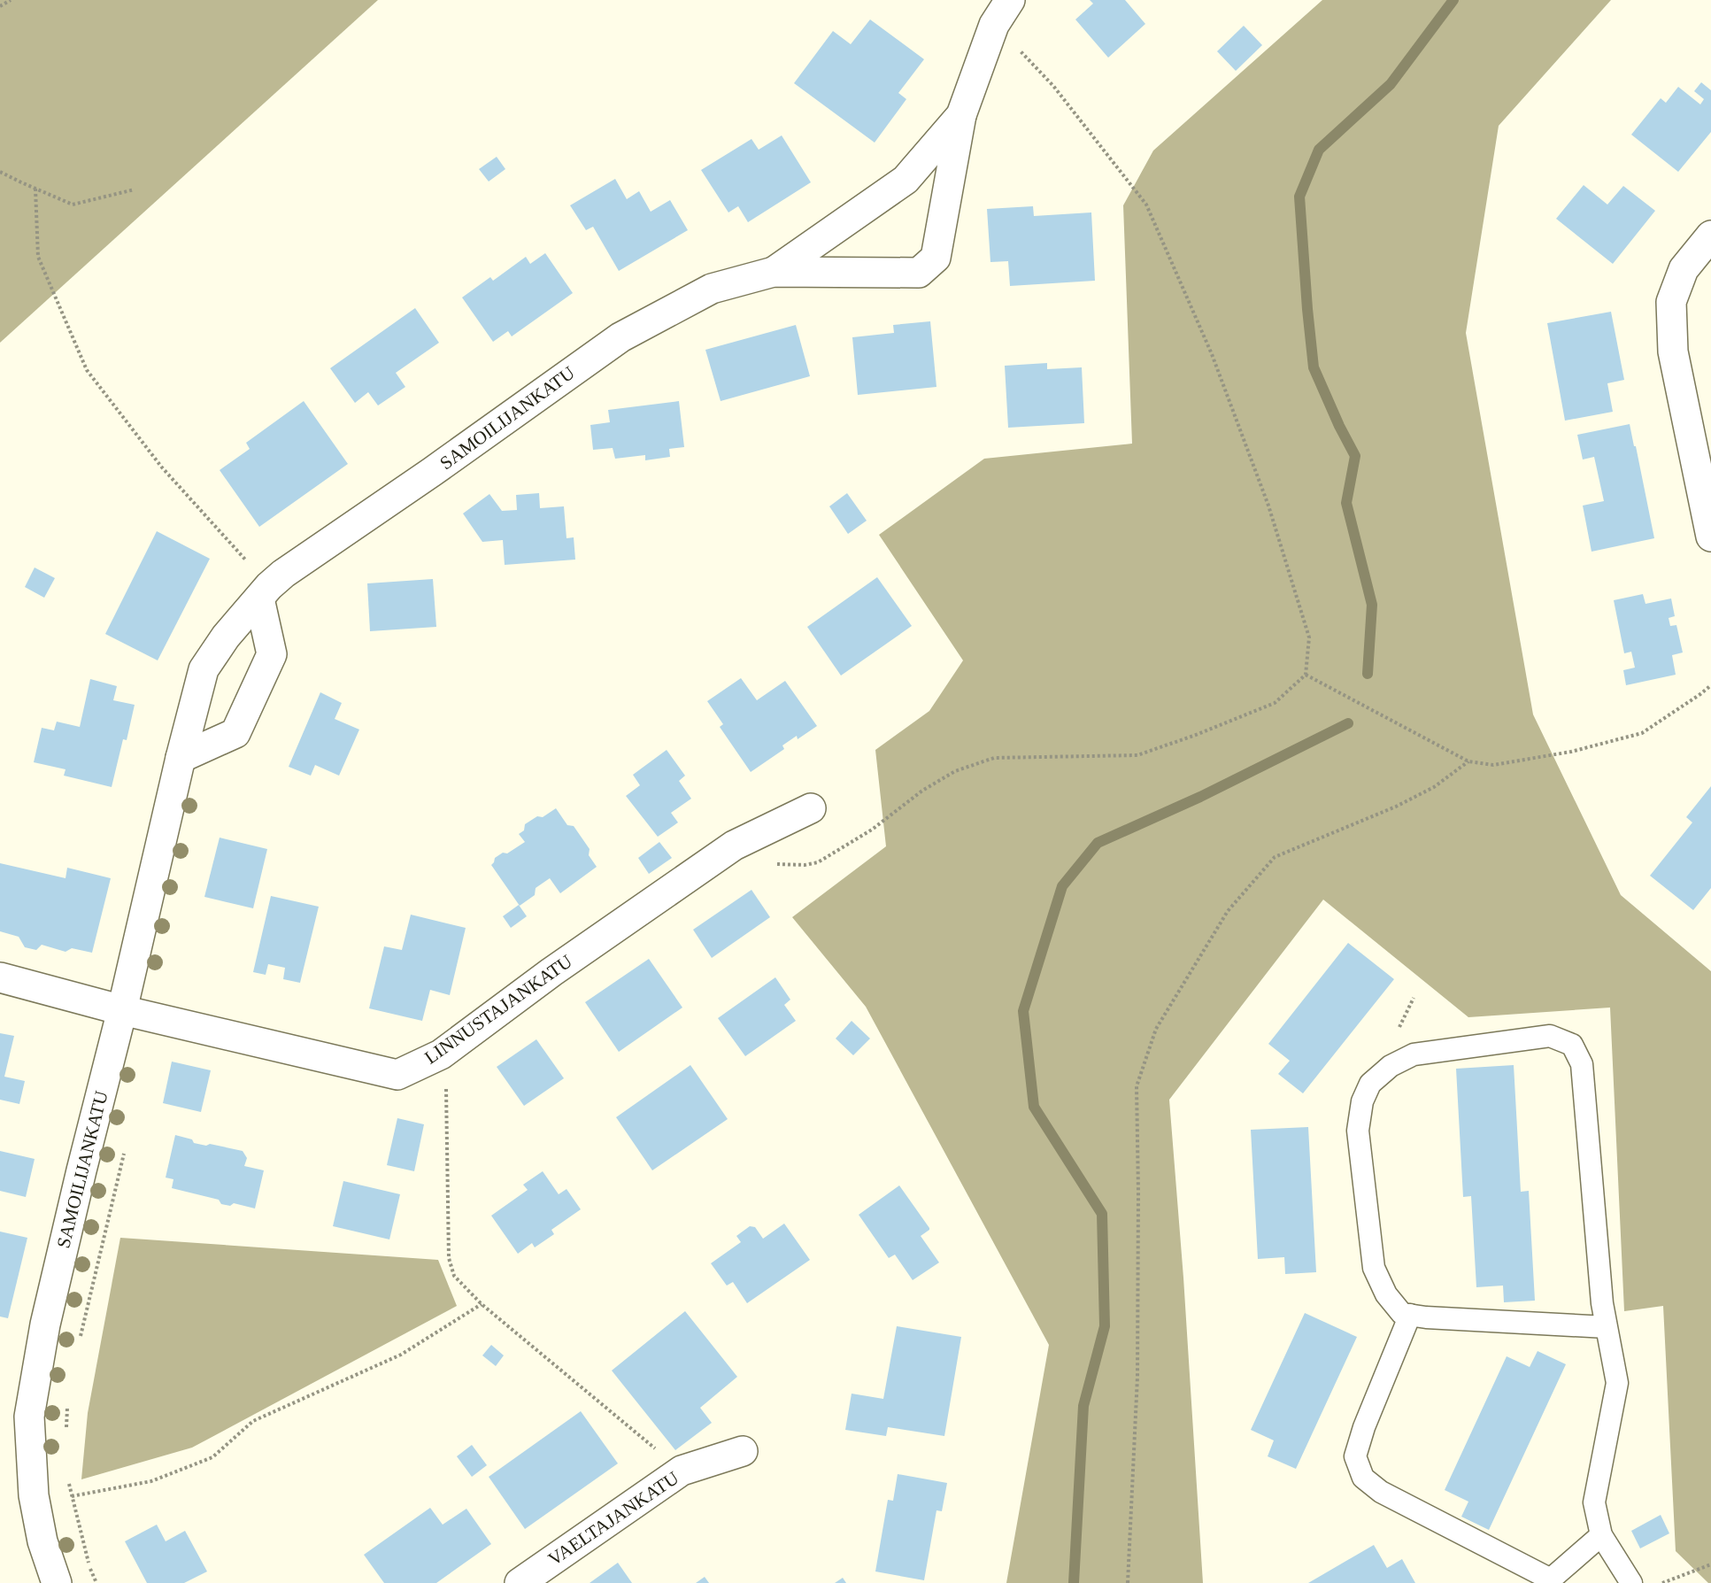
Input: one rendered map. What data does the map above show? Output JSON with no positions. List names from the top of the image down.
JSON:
{
  "streets": {
    "street": ["SAMOILIJANKATU", "LINNUSTAJANKATU", "VAELTAJANKATU"]
  },
  "crossings": [
    ["SAMOILIJANKATU", "LINNUSTAJANKATU"]
  ]
}
